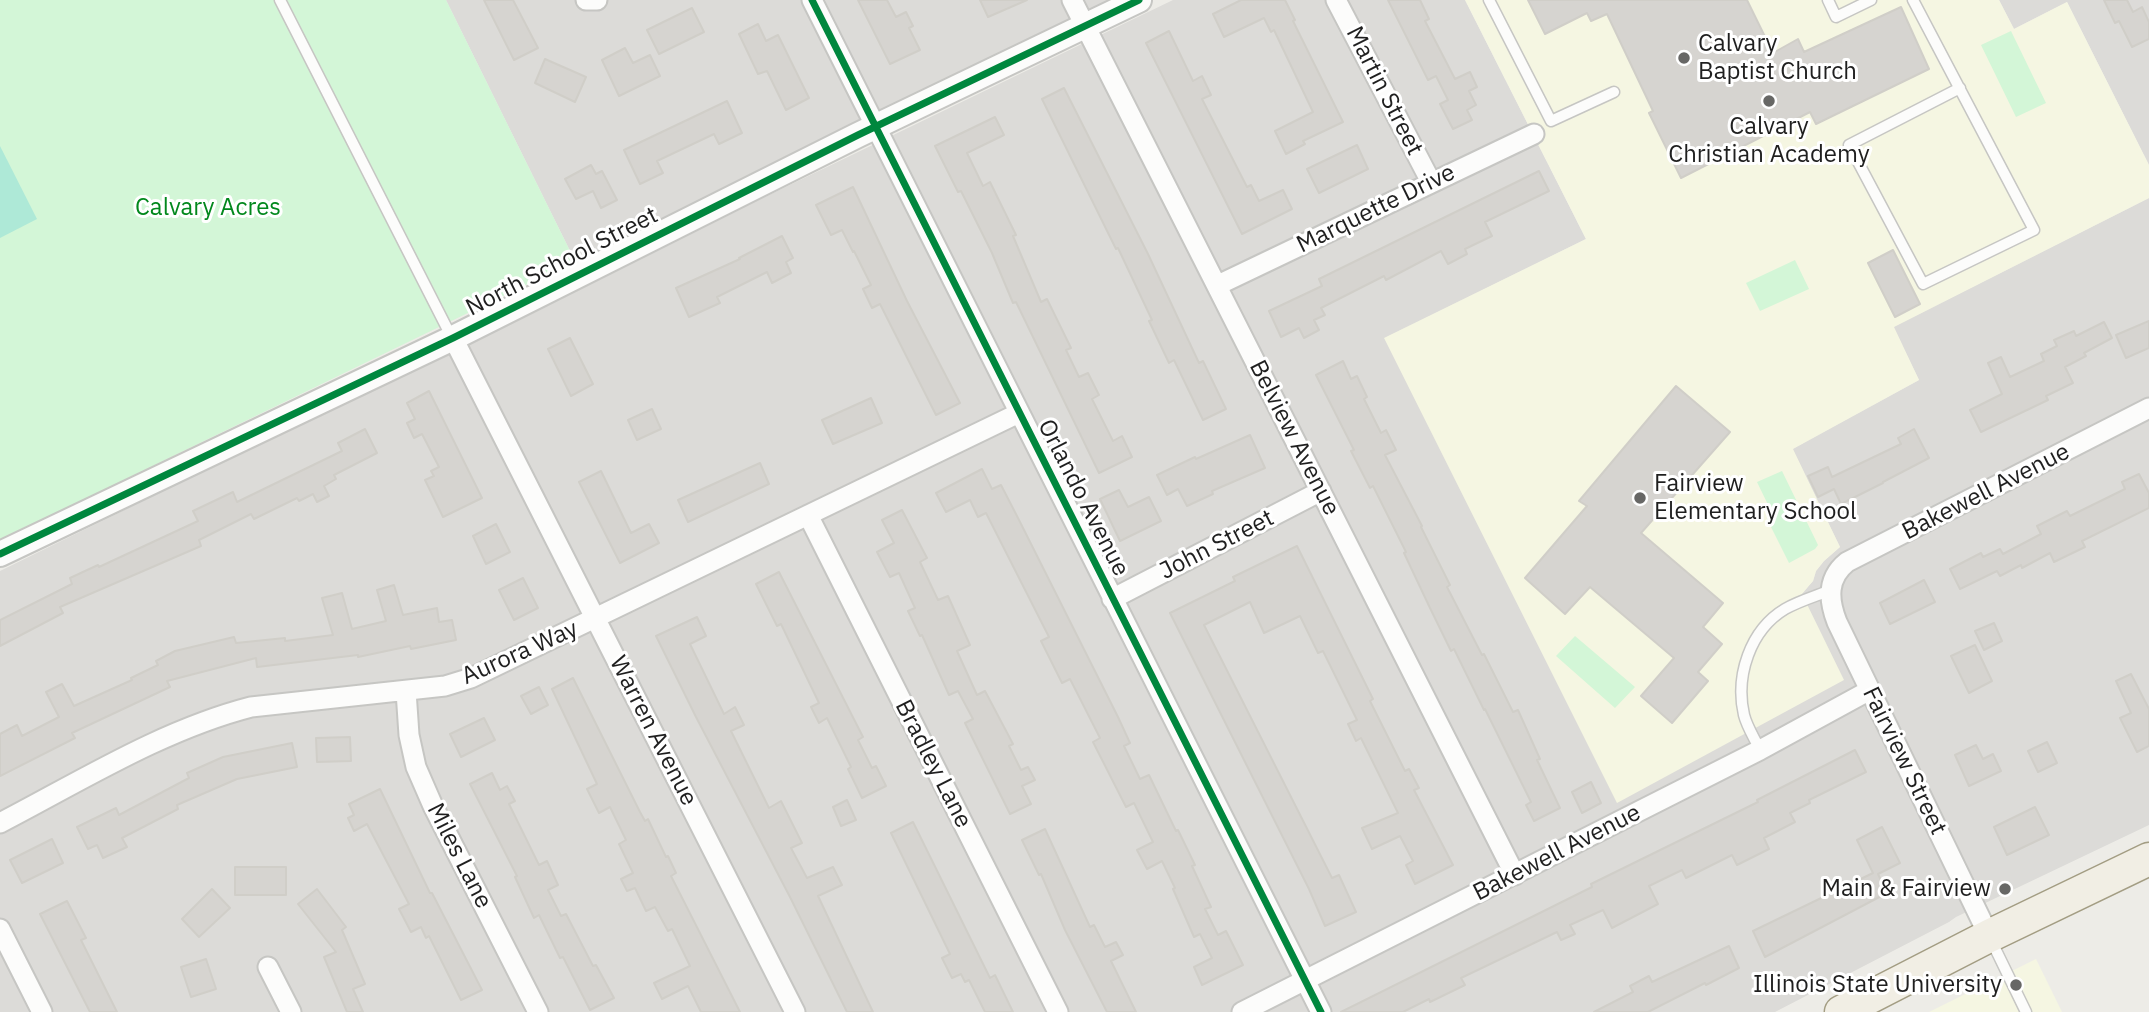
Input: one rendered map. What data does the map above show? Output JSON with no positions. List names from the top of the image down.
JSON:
{
  "streets": {
    "street": [
      "Martin Street",
      "Marquette Drive",
      "North School Street",
      "Belview Avenue",
      "Bakewell Avenue",
      "Orlando Avenue",
      "John Street",
      "Aurora Way",
      "Warren Avenue",
      "Fairview Street",
      "Bradley Lane",
      "Miles Lane"
    ]
  },
  "crossings": [
    ["Martin Street", "Marquette Drive"],
    ["Marquette Drive", "Belview Avenue"],
    ["North School Street", "Belview Avenue"],
    ["North School Street", "Orlando Avenue"],
    ["North School Street", "Warren Avenue"],
    ["Belview Avenue", "Bakewell Avenue"],
    ["Belview Avenue", "John Street"],
    ["Bakewell Avenue", "Orlando Avenue"],
    ["Bakewell Avenue", "Fairview Street"],
    ["Orlando Avenue", "John Street"],
    ["Orlando Avenue", "Aurora Way"],
    ["Aurora Way", "Warren Avenue"],
    ["Aurora Way", "Bradley Lane"],
    ["Aurora Way", "Miles Lane"]
  ],
  "parks": ["Calvary Acres"],
  "places": [
    "Calvary Baptist Church",
    "Calvary Christian Academy",
    "Fairview Elementary School",
    "Main & Fairview",
    "Illinois State University"
  ]
}
